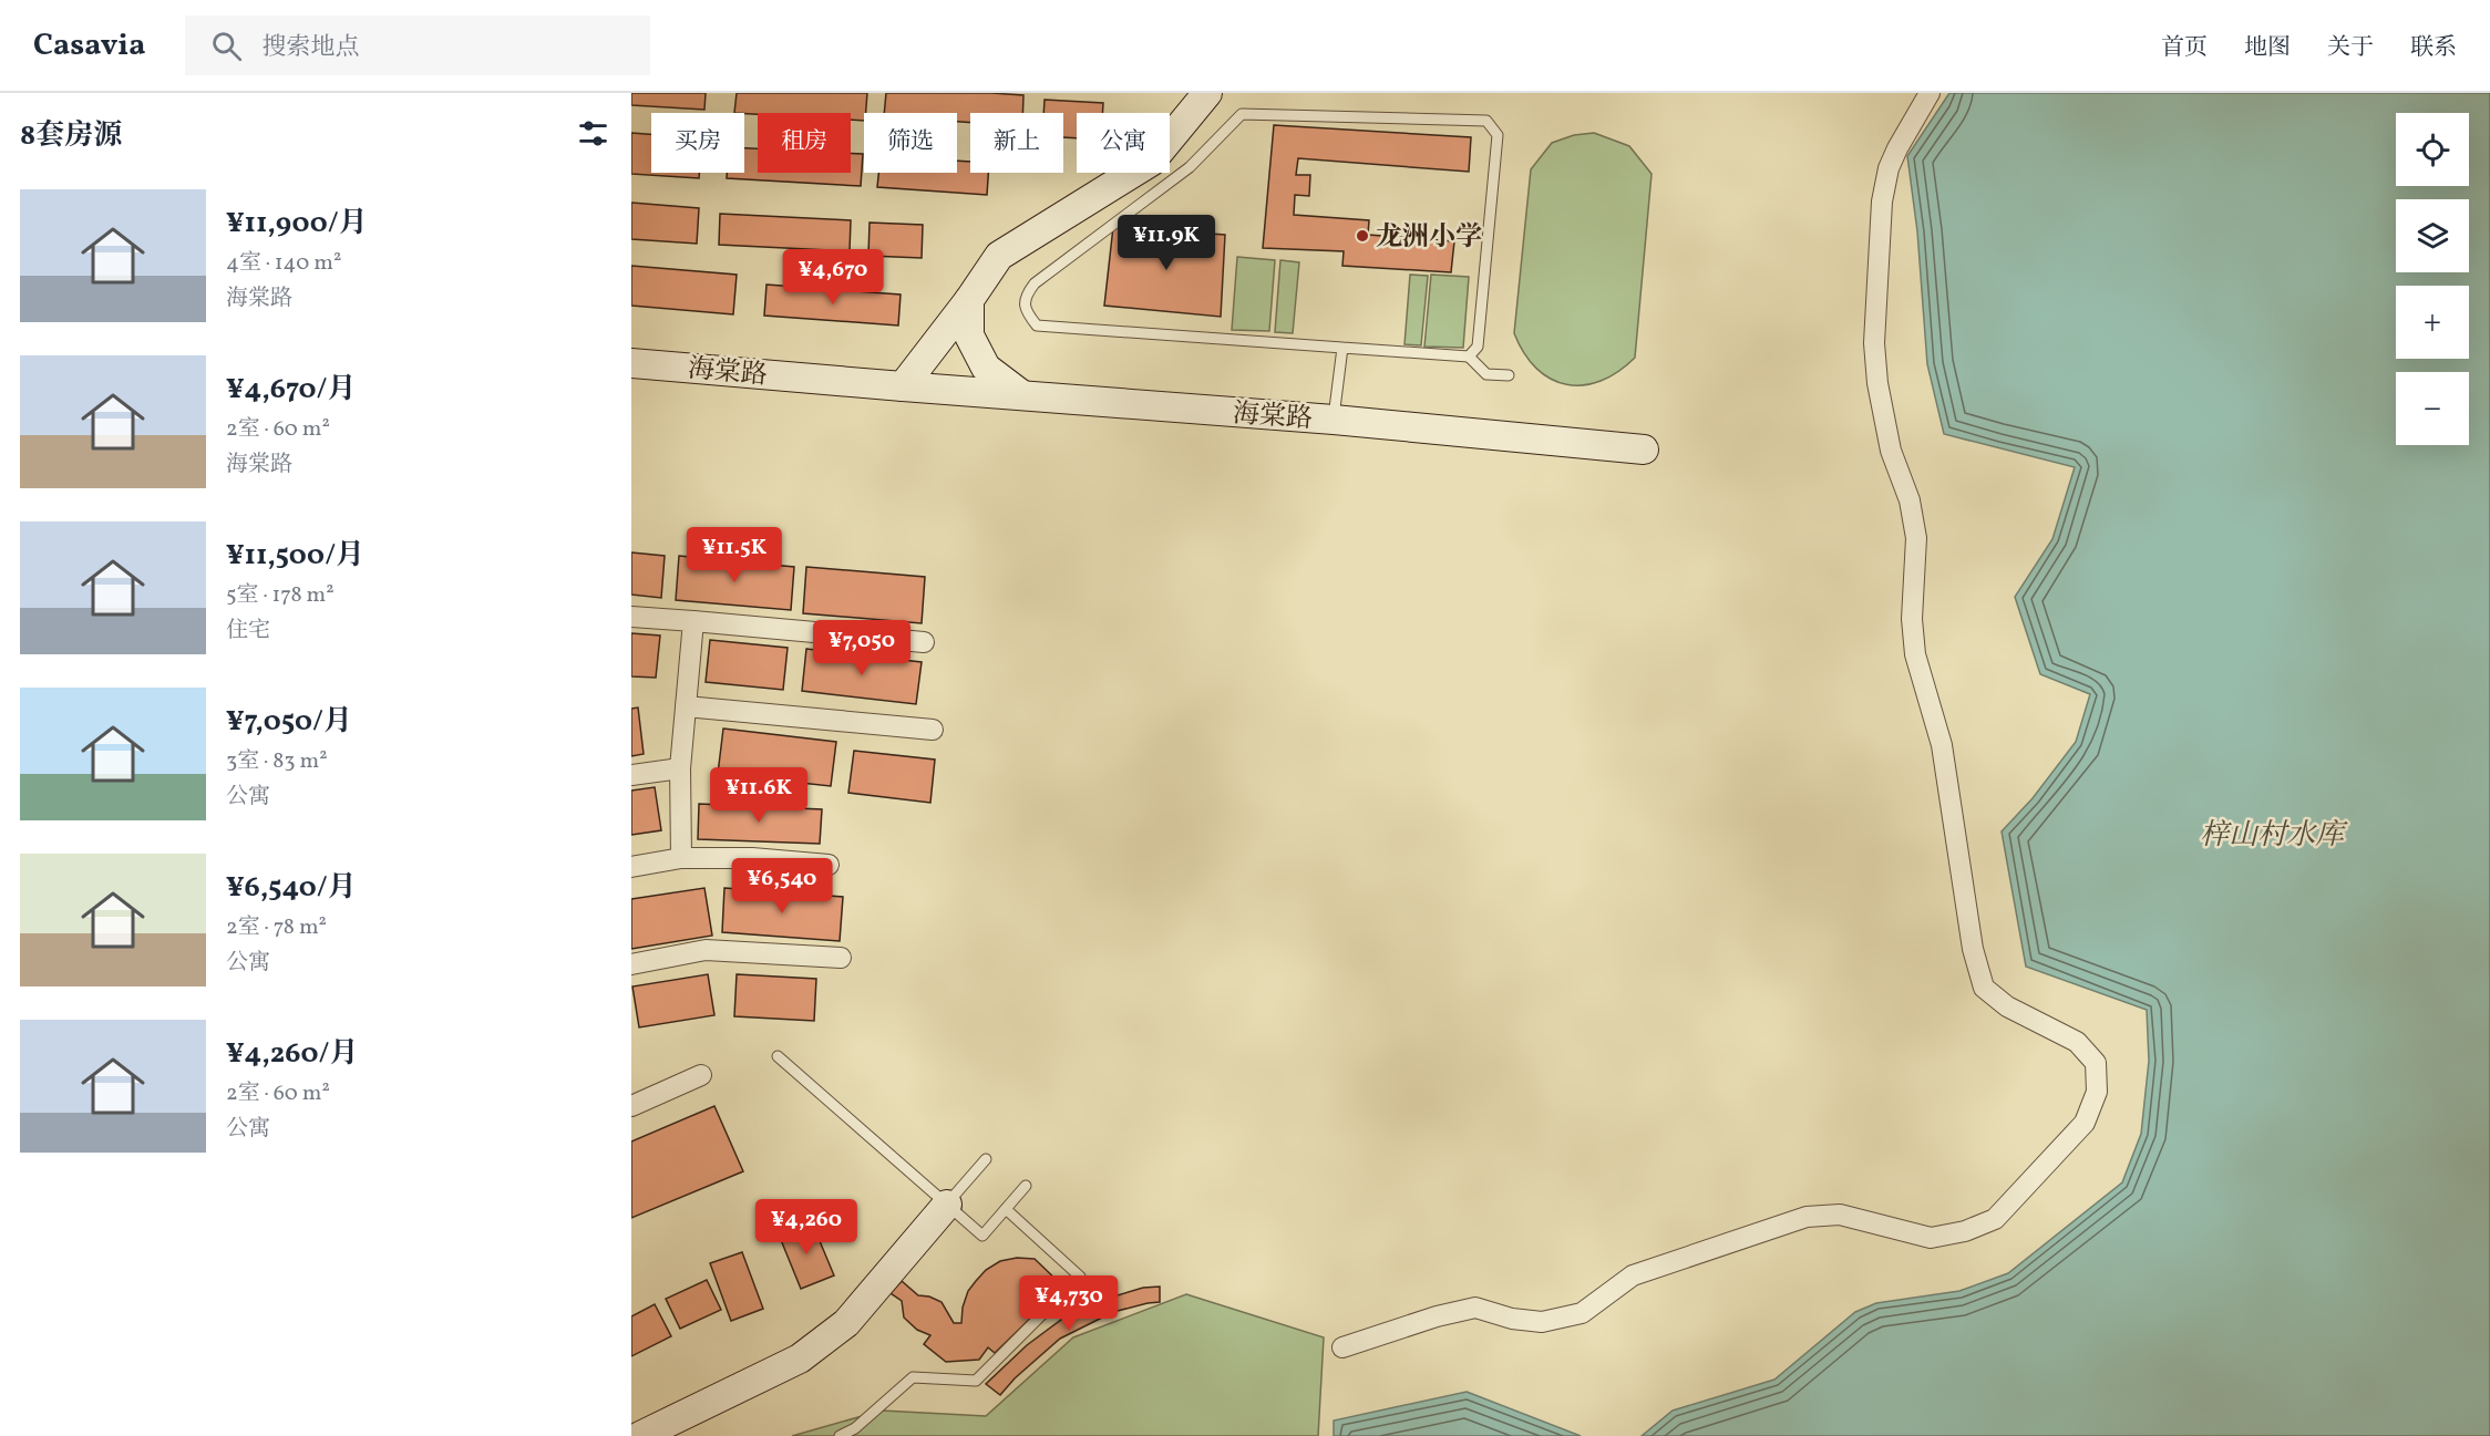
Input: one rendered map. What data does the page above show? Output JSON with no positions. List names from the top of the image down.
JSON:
{
  "streets": {
    "street": ["海棠路"]
  },
  "water": ["梓山村水库"],
  "places": ["龙洲小学"],
  "page": {
    "header": "Casavia",
    "search": "搜索地点",
    "nav": [
      "首页",
      "地图",
      "关于",
      "联系"
    ],
    "heading": "8套房源",
    "map_buttons": ["+", "−"],
    "chip": [
      "买房",
      "租房",
      "筛选",
      "新上",
      "公寓"
    ],
    "list": [
      {
        "name": "¥11,900/月",
        "note": "4室 · 140 m² · 海棠路"
      },
      {
        "name": "¥4,670/月",
        "note": "2室 · 60 m² · 海棠路"
      },
      {
        "name": "¥11,500/月",
        "note": "5室 · 178 m² · 住宅"
      },
      {
        "name": "¥7,050/月",
        "note": "3室 · 83 m² · 公寓"
      },
      {
        "name": "¥6,540/月",
        "note": "2室 · 78 m² · 公寓"
      },
      {
        "name": "¥4,260/月",
        "note": "2室 · 60 m² · 公寓"
      }
    ],
    "price": [
      "¥11.9K",
      "¥4,670",
      "¥11.5K",
      "¥7,050",
      "¥11.6K",
      "¥6,540",
      "¥4,260",
      "¥4,730"
    ]
  }
}
